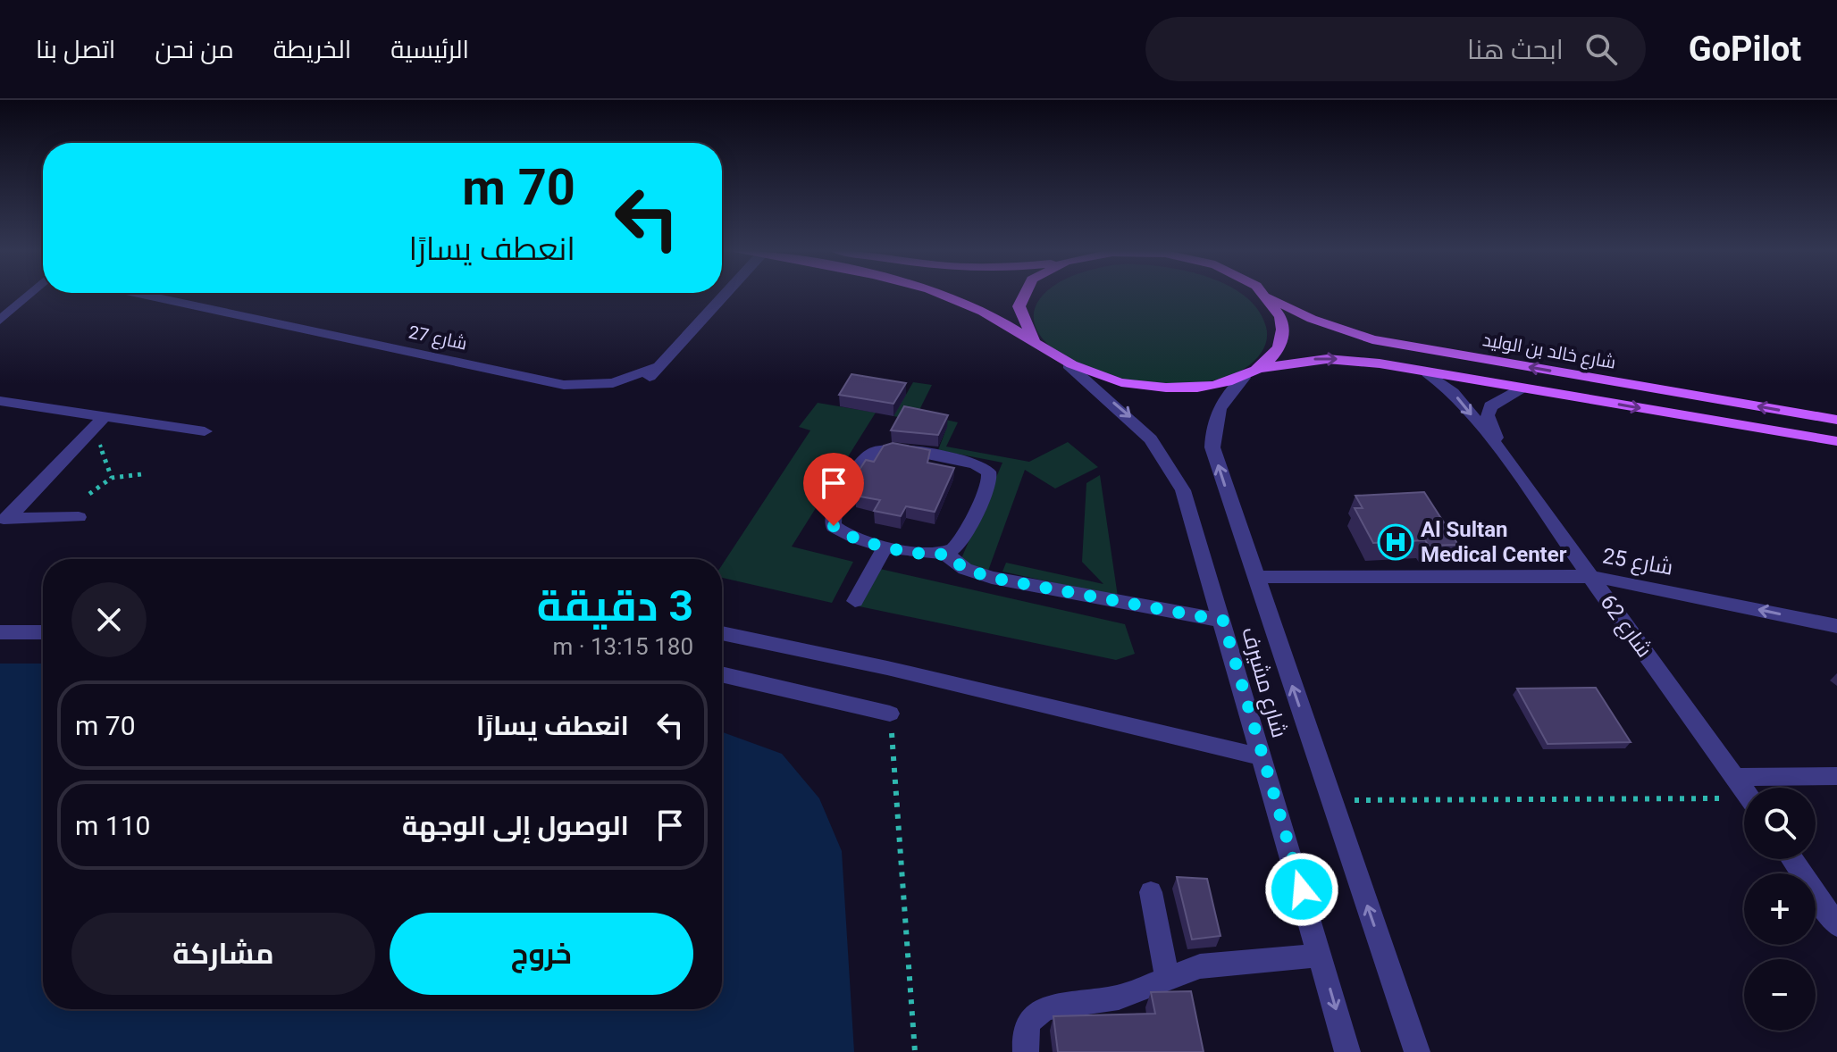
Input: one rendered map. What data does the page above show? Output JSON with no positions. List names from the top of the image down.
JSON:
{
  "streets": {
    "main road": ["شارع خالد بن الوليد"],
    "street": [
      "شارع 27",
      "شارع 25",
      "شارع 62",
      "شارع مشيرف"
    ]
  },
  "crossings": [
    ["شارع خالد بن الوليد", "شارع 62"],
    ["شارع خالد بن الوليد", "شارع مشيرف"],
    ["شارع 25", "شارع 62"],
    ["شارع 25", "شارع مشيرف"]
  ],
  "one_way": ["شارع 25"],
  "places": {
    "hospital": ["Al Sultan Medical Center"]
  },
  "page": {
    "header": "GoPilot",
    "search": "ابحث هنا",
    "nav": [
      "الرئيسية",
      "الخريطة",
      "من نحن",
      "اتصل بنا"
    ],
    "turn": ["70 m", "انعطف يسارًا"],
    "heading": ["3 دقيقة", "180 m · 13:15"],
    "list": [
      {
        "name": "انعطف يسارًا",
        "value": "70 m"
      },
      {
        "name": "الوصول إلى الوجهة",
        "value": "110 m"
      }
    ],
    "map_buttons": ["+", "−"],
    "buttons": ["خروج", "مشاركة"]
  }
}
